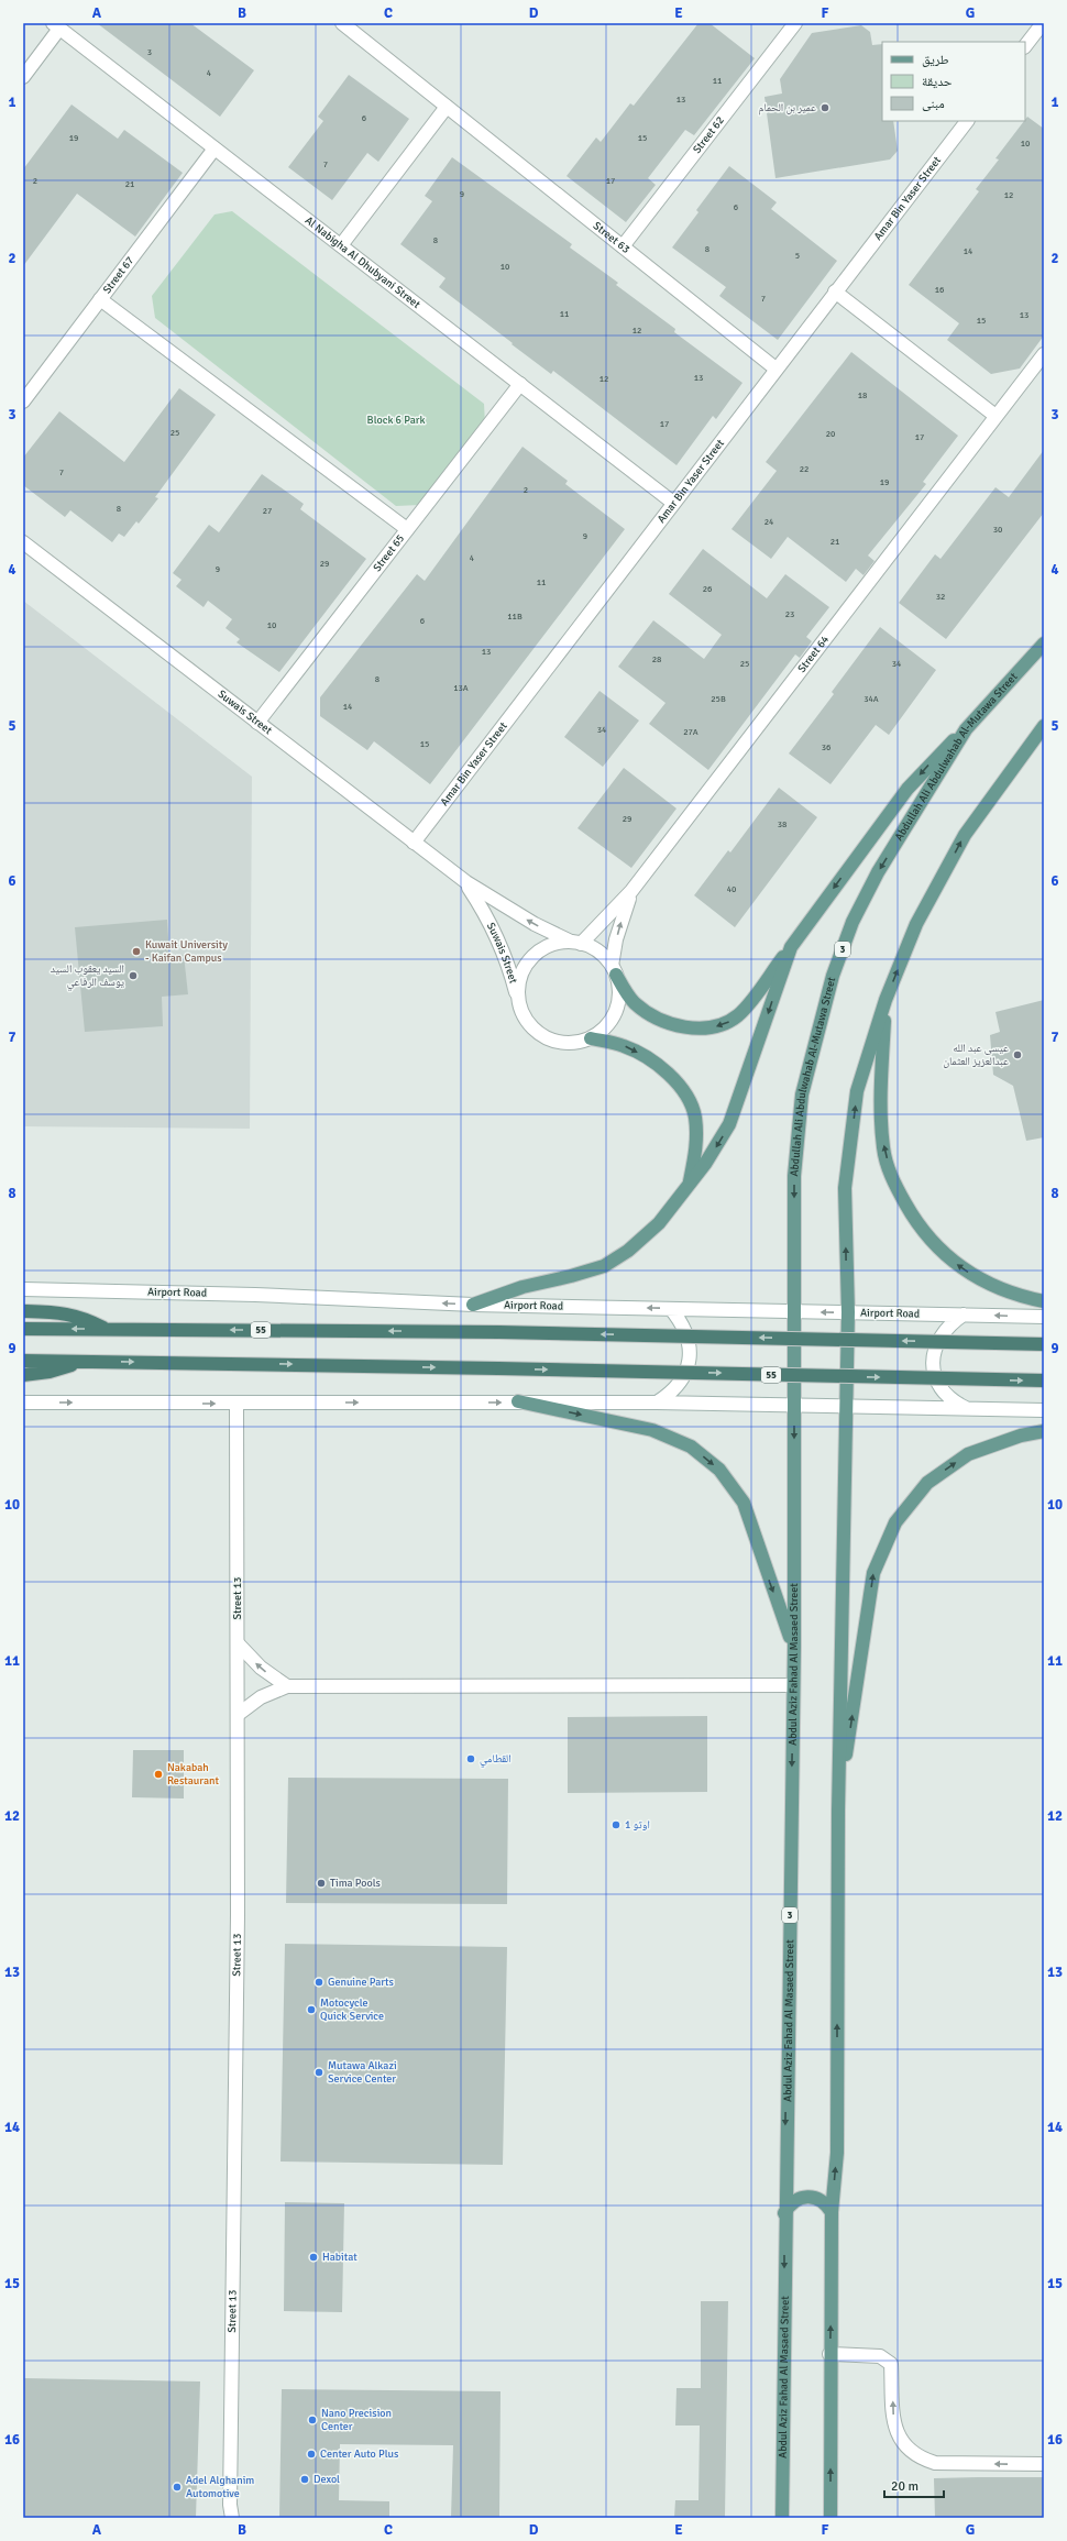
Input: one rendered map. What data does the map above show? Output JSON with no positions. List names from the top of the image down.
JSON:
{
  "streets": {
    "highway": ["55"],
    "main road": ["Abdullah Ali Abdulwahab Al-Mutawa Street", "3", "Abdul Aziz Fahad Al Masaed Street"],
    "street": [
      "Street 62",
      "Amar Bin Yaser Street",
      "Street 63",
      "Al Nabigha Al Dhubyani Street",
      "Street 67",
      "Street 65",
      "Street 64",
      "Suwais Street",
      "Airport Road",
      "Street 13"
    ]
  },
  "crossings": [
    ["Street 62", "Street 63"],
    ["Amar Bin Yaser Street", "Street 63"],
    ["Amar Bin Yaser Street", "Al Nabigha Al Dhubyani Street"],
    ["Amar Bin Yaser Street", "Suwais Street"],
    ["Al Nabigha Al Dhubyani Street", "Street 67"],
    ["Al Nabigha Al Dhubyani Street", "Street 65"],
    ["Street 65", "Suwais Street"],
    ["Street 64", "Suwais Street"],
    ["Abdullah Ali Abdulwahab Al-Mutawa Street", "Airport Road"],
    ["Abdullah Ali Abdulwahab Al-Mutawa Street", "Abdul Aziz Fahad Al Masaed Street"],
    ["Airport Road", "Abdul Aziz Fahad Al Masaed Street"]
  ],
  "parks": ["Block 6 Park"],
  "places": [
    "عمير بن الحمام",
    "Kuwait University - Kaifan Campus",
    "السيد يعقوب السيد يوسف الرفاعي",
    "عيسى عبد الله عبدالعزيز العثمان",
    "القطامي",
    "Nakabah Restaurant",
    "اوتو 1",
    "Tima Pools",
    "Genuine Parts",
    "Motocycle Quick Service",
    "Mutawa Alkazi Service Center",
    "Habitat",
    "Nano Precision Center",
    "Center Auto Plus",
    "Dexol",
    "Adel Alghanim Automotive"
  ],
  "house_numbers": [
    "3",
    "4",
    "11",
    "13",
    "6",
    "19",
    "15",
    "10",
    "7",
    "2",
    "17",
    "21",
    "9",
    "12",
    "6",
    "8",
    "8",
    "14",
    "5",
    "10",
    "16",
    "7",
    "11",
    "13",
    "15",
    "12",
    "13",
    "12",
    "18",
    "17",
    "25",
    "20",
    "17",
    "22",
    "7",
    "19",
    "2",
    "8",
    "27",
    "24",
    "30",
    "9",
    "21",
    "4",
    "29",
    "9",
    "11",
    "26",
    "32",
    "23",
    "11B",
    "6",
    "10",
    "13",
    "28",
    "25",
    "34",
    "8",
    "13A",
    "25B",
    "34A",
    "14",
    "34",
    "27A",
    "15",
    "36",
    "29",
    "38",
    "40"
  ],
  "legend": ["طريق", "حديقة", "مبنى"],
  "scale_bar": "20 m",
  "grid": {
    "columns": [
      "A",
      "B",
      "C",
      "D",
      "E",
      "F",
      "G"
    ],
    "rows": [
      "1",
      "2",
      "3",
      "4",
      "5",
      "6",
      "7",
      "8",
      "9",
      "10",
      "11",
      "12",
      "13",
      "14",
      "15",
      "16"
    ]
  }
}
